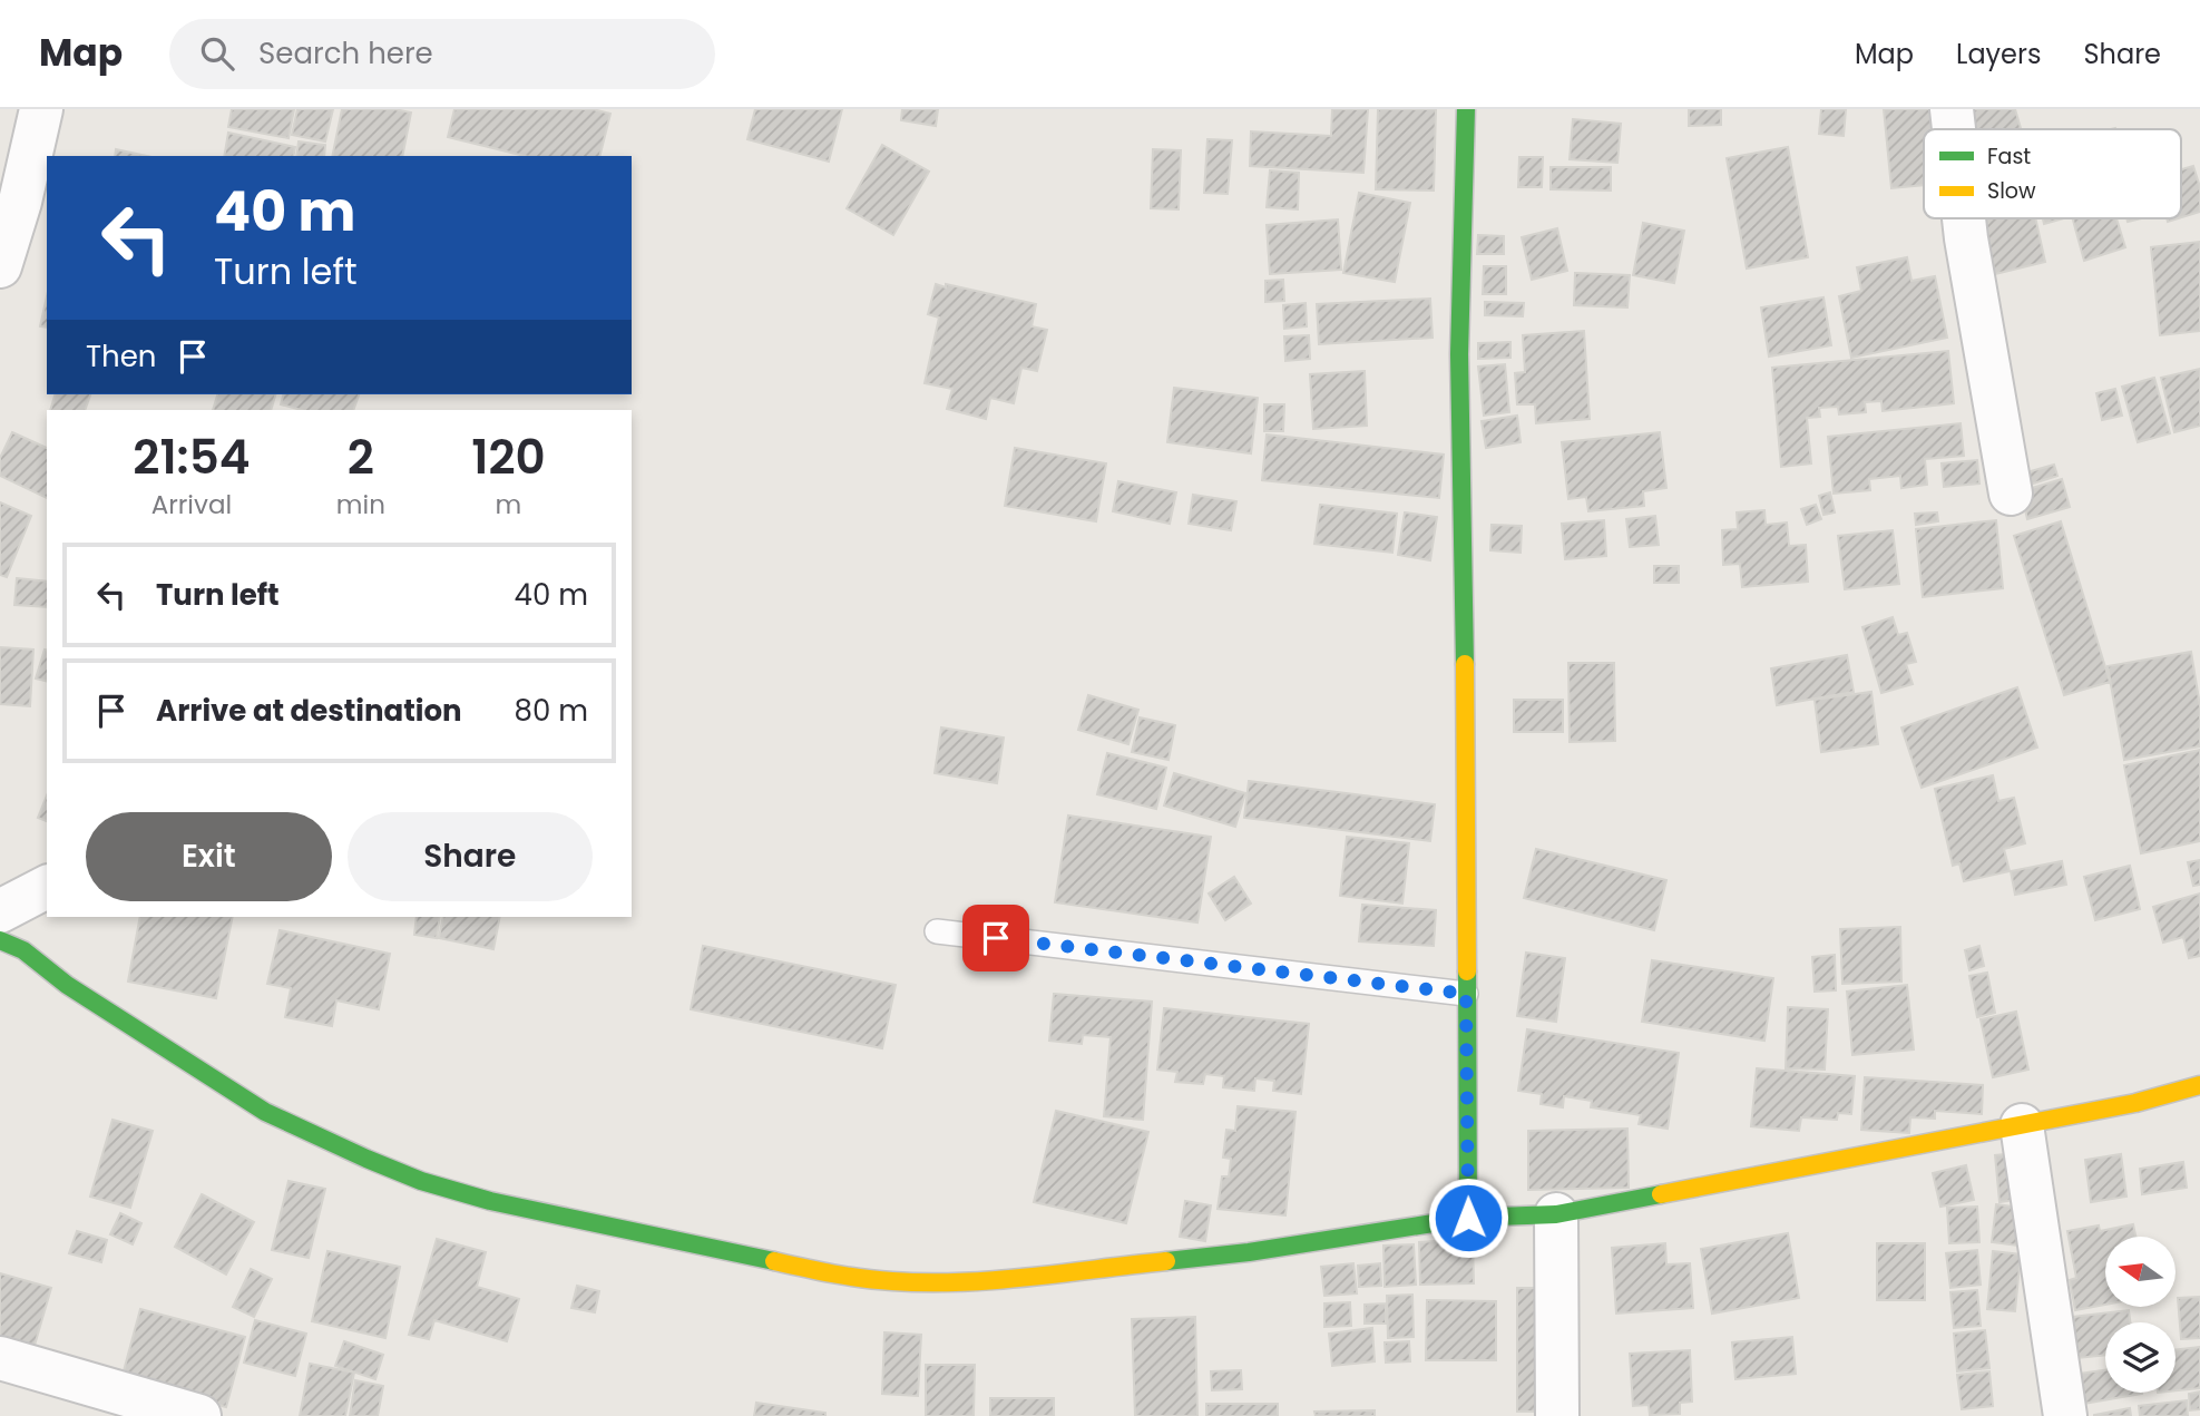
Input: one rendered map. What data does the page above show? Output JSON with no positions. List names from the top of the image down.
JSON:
{
  "legend": ["Fast", "Slow"],
  "north": "left",
  "page": {
    "header": "Map",
    "search": "Search here",
    "nav": ["Map", "Layers", "Share"],
    "turn": ["40 m", "Turn left"],
    "then": "Then",
    "eta": [
      "21:54",
      "Arrival",
      "2",
      "min",
      "120",
      "m"
    ],
    "list": [
      {
        "name": "Turn left",
        "value": "40 m"
      },
      {
        "name": "Arrive at destination",
        "value": "80 m"
      }
    ],
    "buttons": ["Exit", "Share"]
  }
}
